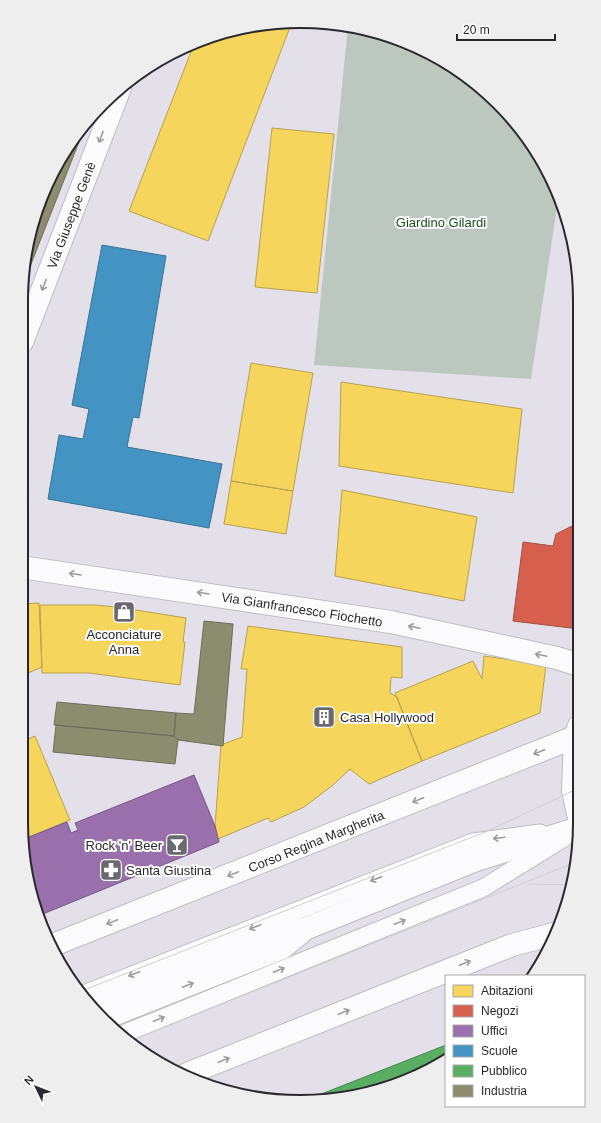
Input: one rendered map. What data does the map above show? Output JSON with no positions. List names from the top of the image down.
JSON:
{
  "streets": {
    "street": ["Via Giuseppe Genè", "Via Gianfrancesco Fiochetto", "Corso Regina Margherita"]
  },
  "one_way": ["Via Giuseppe Genè", "Via Gianfrancesco Fiochetto"],
  "parks": ["Giardino Gilardi"],
  "places": {
    "shop": ["Acconciature Anna"],
    "building": ["Casa Hollywood"],
    "bar": ["Rock 'n' Beer"],
    "pharmacy": ["Santa Giustina"]
  },
  "legend": [
    "Abitazioni",
    "Negozi",
    "Uffici",
    "Scuole",
    "Pubblico",
    "Industria"
  ],
  "scale_bar": "20 m",
  "north": "top left"
}
